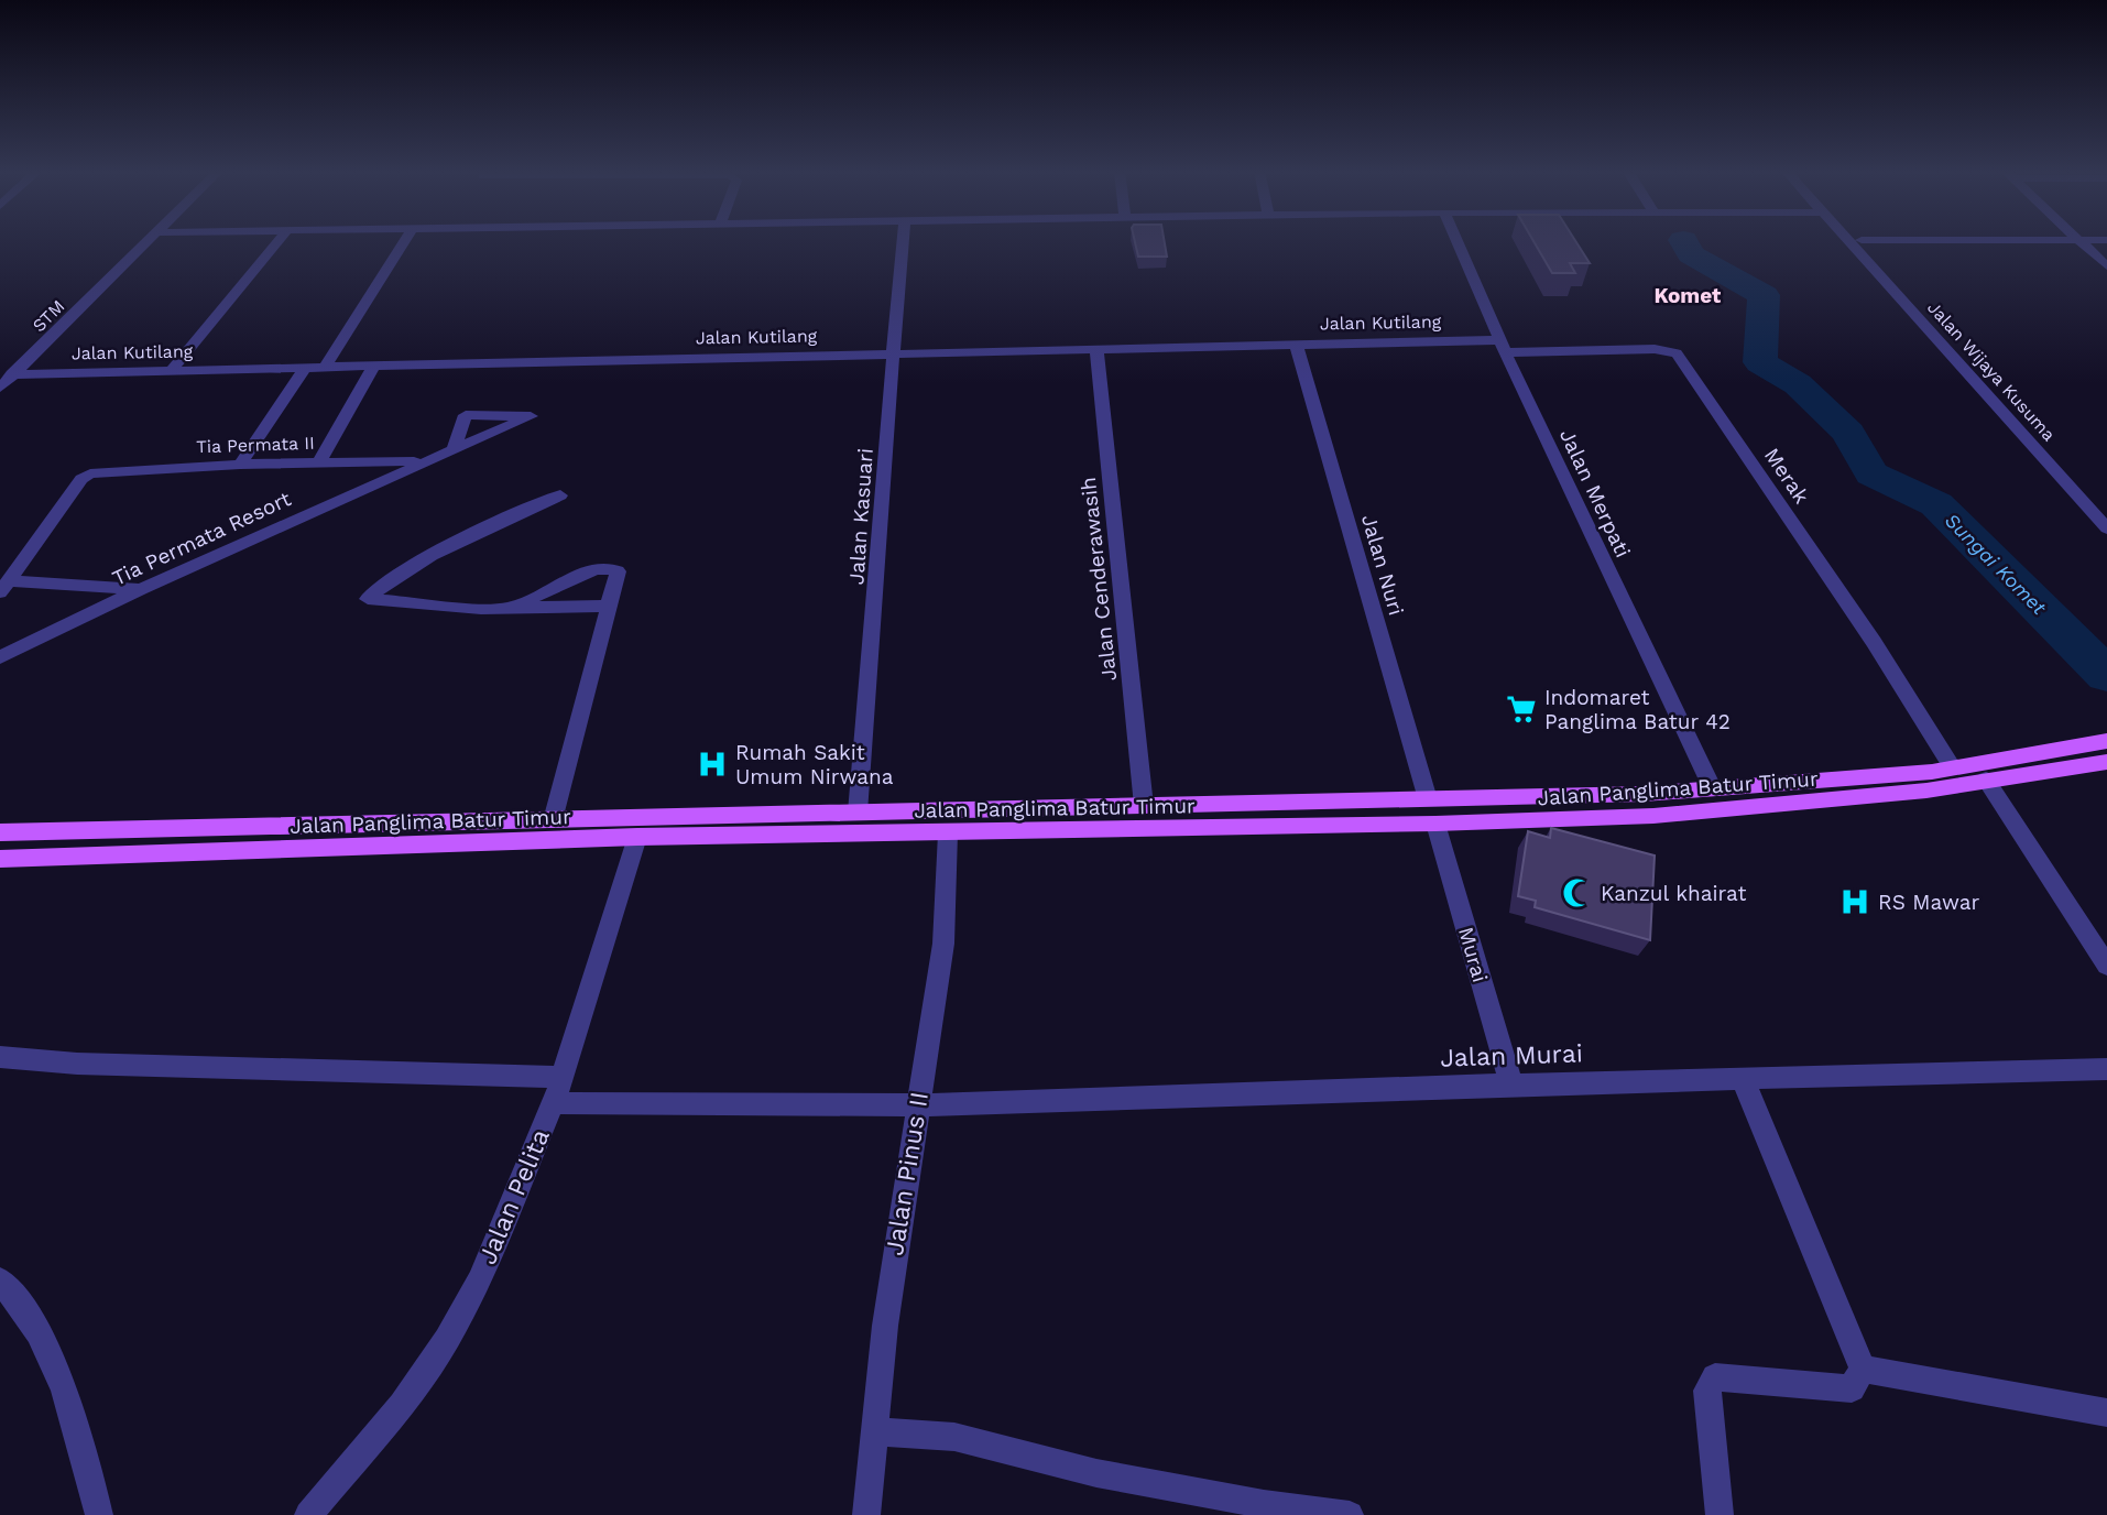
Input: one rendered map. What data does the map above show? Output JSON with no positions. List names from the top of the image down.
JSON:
{
  "streets": {
    "main road": ["Jalan Panglima Batur Timur"],
    "street": [
      "STM",
      "Jalan Kutilang",
      "Jalan Wijaya Kusuma",
      "Tia Permata II",
      "Merak",
      "Jalan Merpati",
      "Jalan Kasuari",
      "Tia Permata Resort",
      "Jalan Nuri",
      "Jalan Cenderawasih",
      "Murai",
      "Jalan Murai",
      "Jalan Pinus II",
      "Jalan Pelita"
    ]
  },
  "crossings": [
    ["STM", "Jalan Kutilang"],
    ["Jalan Kutilang", "Merak"],
    ["Jalan Kutilang", "Jalan Merpati"],
    ["Jalan Kutilang", "Jalan Kasuari"],
    ["Jalan Kutilang", "Jalan Nuri"],
    ["Jalan Kutilang", "Jalan Cenderawasih"],
    ["Tia Permata II", "Tia Permata Resort"],
    ["Merak", "Jalan Merpati"],
    ["Merak", "Jalan Panglima Batur Timur"],
    ["Jalan Merpati", "Jalan Panglima Batur Timur"],
    ["Jalan Kasuari", "Jalan Panglima Batur Timur"],
    ["Jalan Nuri", "Jalan Panglima Batur Timur"],
    ["Jalan Cenderawasih", "Jalan Panglima Batur Timur"],
    ["Jalan Panglima Batur Timur", "Murai"],
    ["Jalan Panglima Batur Timur", "Jalan Pinus II"],
    ["Jalan Panglima Batur Timur", "Jalan Pelita"],
    ["Murai", "Jalan Murai"],
    ["Jalan Murai", "Jalan Pinus II"],
    ["Jalan Murai", "Jalan Pelita"]
  ],
  "districts": ["Komet"],
  "water": ["Sungai Komet"],
  "places": {
    "supermarket": ["Indomaret Panglima Batur 42"],
    "hospital": ["Rumah Sakit Umum Nirwana", "RS Mawar"],
    "mosque": ["Kanzul khairat"]
  }
}
